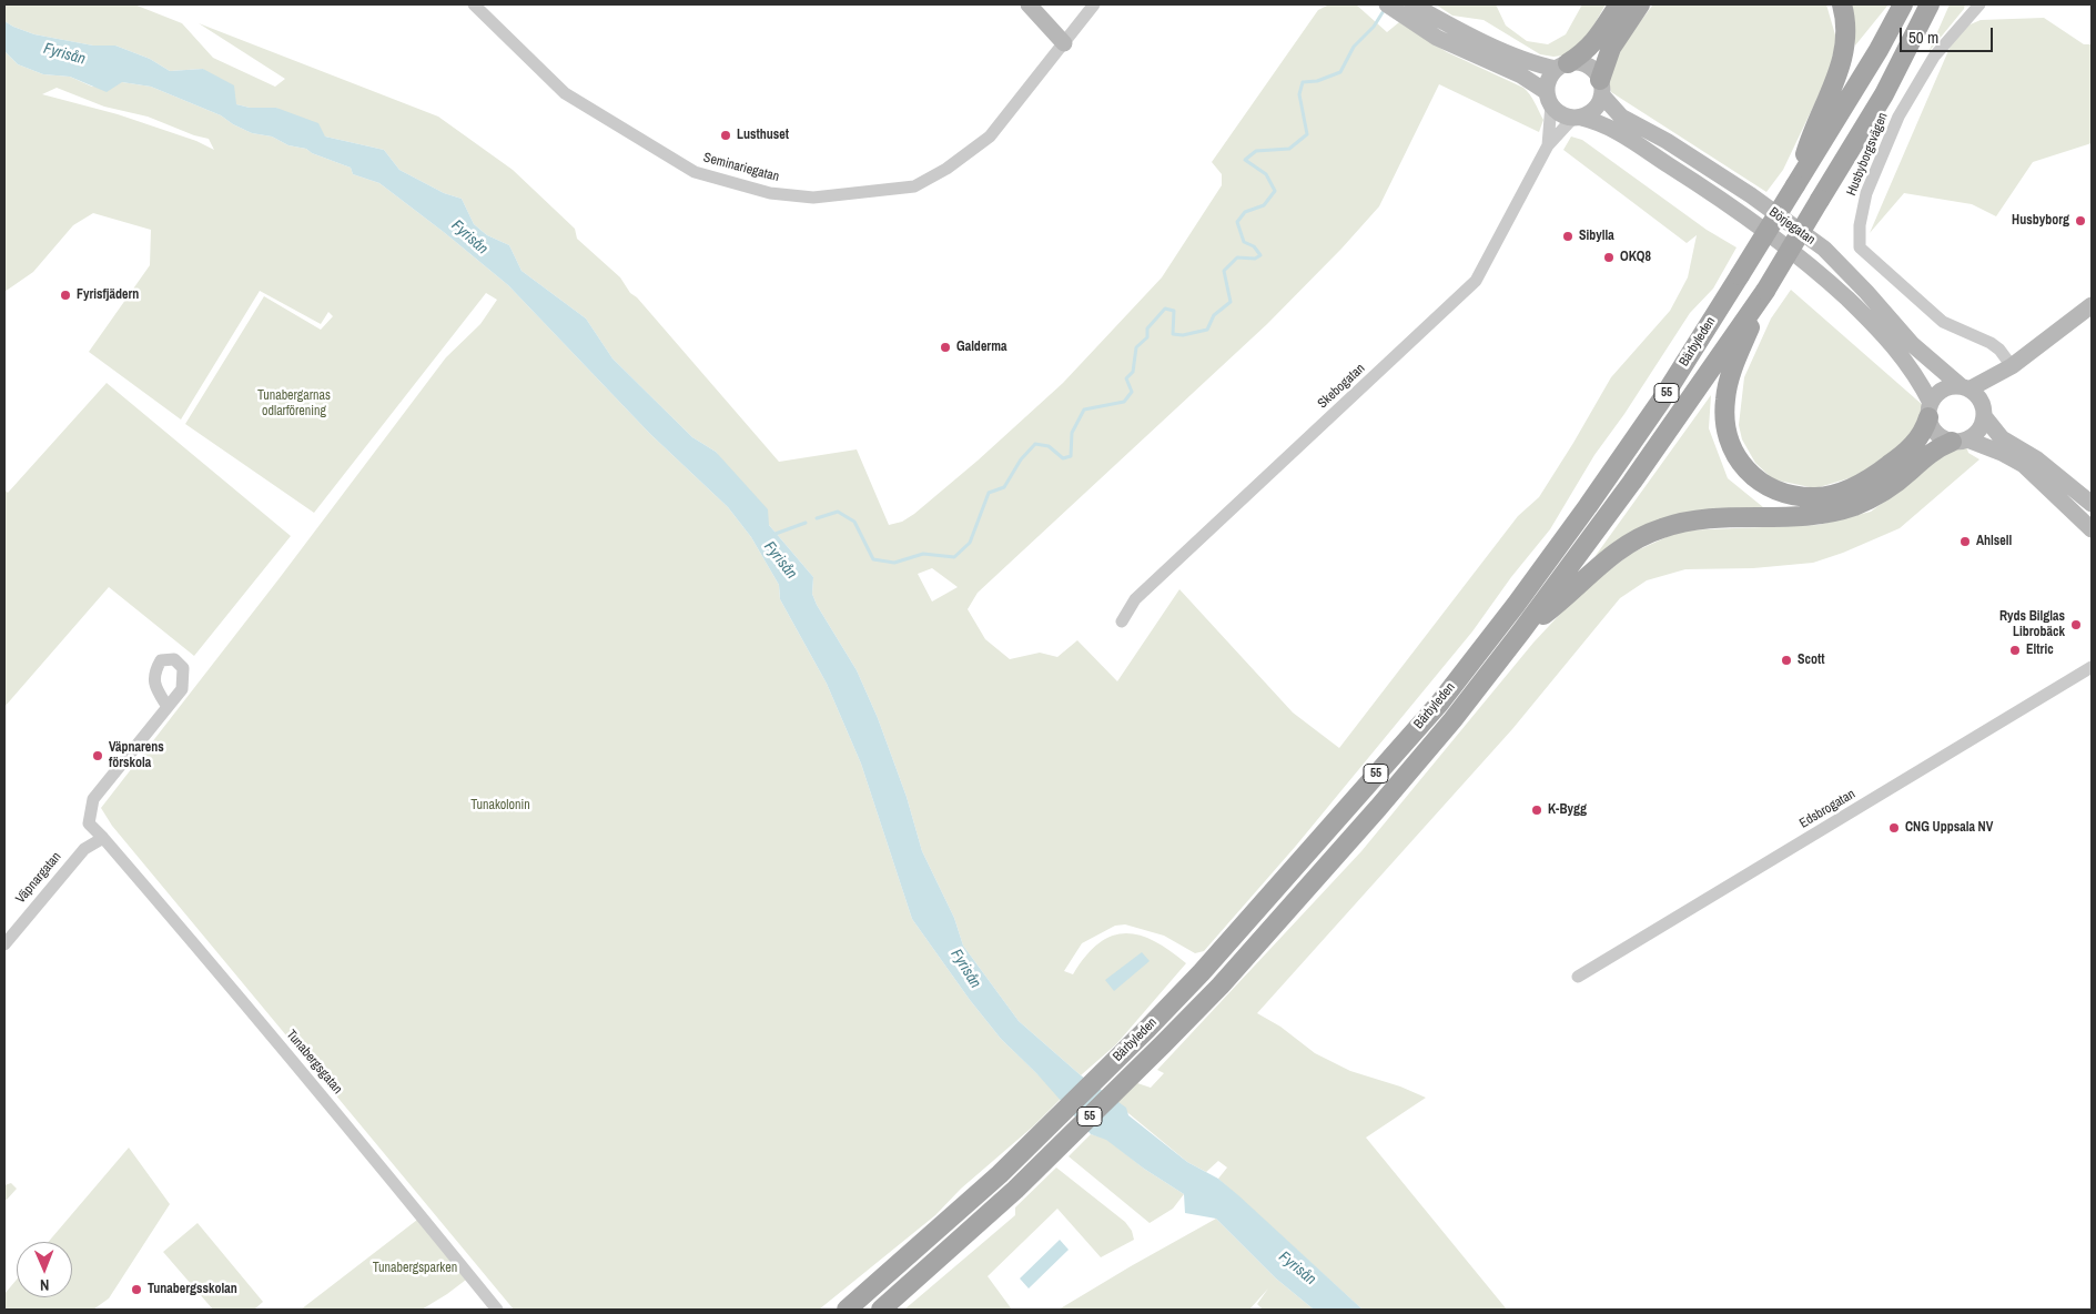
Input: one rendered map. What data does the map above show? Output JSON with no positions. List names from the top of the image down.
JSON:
{
  "streets": {
    "main road": ["Börjegatan", "Bärbyleden", "55"],
    "street": [
      "Husbyborgsvägen",
      "Seminariegatan",
      "Skebogatan",
      "Edsbrogatan",
      "Väpnargatan",
      "Tunabergsgatan"
    ]
  },
  "crossings": [
    ["Börjegatan", "Skebogatan"],
    ["Väpnargatan", "Tunabergsgatan"]
  ],
  "water": ["Fyrisån"],
  "parks": ["Tunabergarnas odlarförening", "Tunakolonin", "Tunabergsparken"],
  "places": [
    "Lusthuset",
    "Husbyborg",
    "Sibylla",
    "OKQ8",
    "Fyrisfjädern",
    "Galderma",
    "Ahlsell",
    "Ryds Bilglas Librobäck",
    "Eltric",
    "Scott",
    "Väpnarens förskola",
    "K-Bygg",
    "CNG Uppsala NV",
    "Tunabergsskolan"
  ],
  "scale_bar": "50 m",
  "north": "bottom"
}
